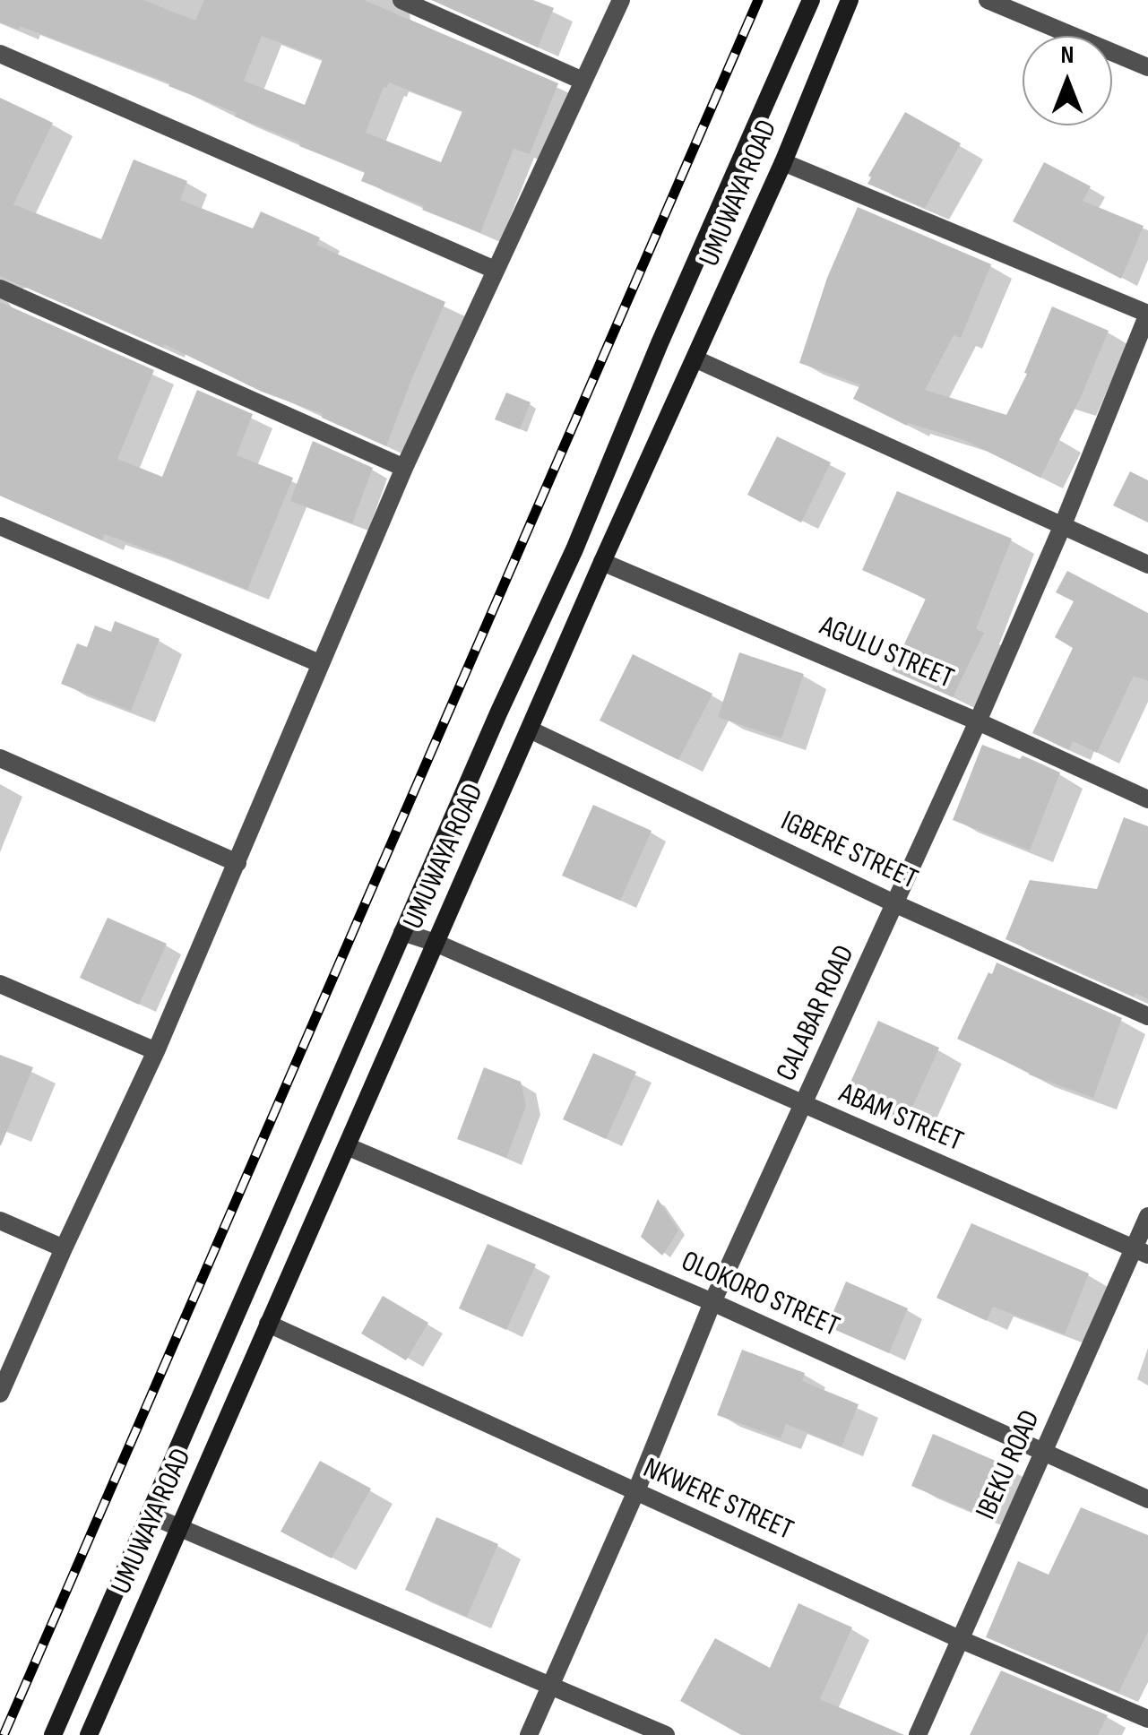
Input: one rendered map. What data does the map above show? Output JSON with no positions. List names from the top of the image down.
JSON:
{
  "streets": {
    "street": [
      "UMUWAYA ROAD",
      "AGULU STREET",
      "IGBERE STREET",
      "CALABAR ROAD",
      "ABAM STREET",
      "OLOKORO STREET",
      "IBEKU ROAD",
      "NKWERE STREET"
    ]
  },
  "crossings": [
    ["UMUWAYA ROAD", "AGULU STREET"],
    ["UMUWAYA ROAD", "IGBERE STREET"],
    ["UMUWAYA ROAD", "ABAM STREET"],
    ["UMUWAYA ROAD", "OLOKORO STREET"],
    ["UMUWAYA ROAD", "NKWERE STREET"],
    ["AGULU STREET", "CALABAR ROAD"],
    ["IGBERE STREET", "CALABAR ROAD"],
    ["CALABAR ROAD", "ABAM STREET"],
    ["CALABAR ROAD", "OLOKORO STREET"],
    ["CALABAR ROAD", "NKWERE STREET"],
    ["ABAM STREET", "IBEKU ROAD"],
    ["OLOKORO STREET", "IBEKU ROAD"],
    ["IBEKU ROAD", "NKWERE STREET"]
  ],
  "north": "top"
}
